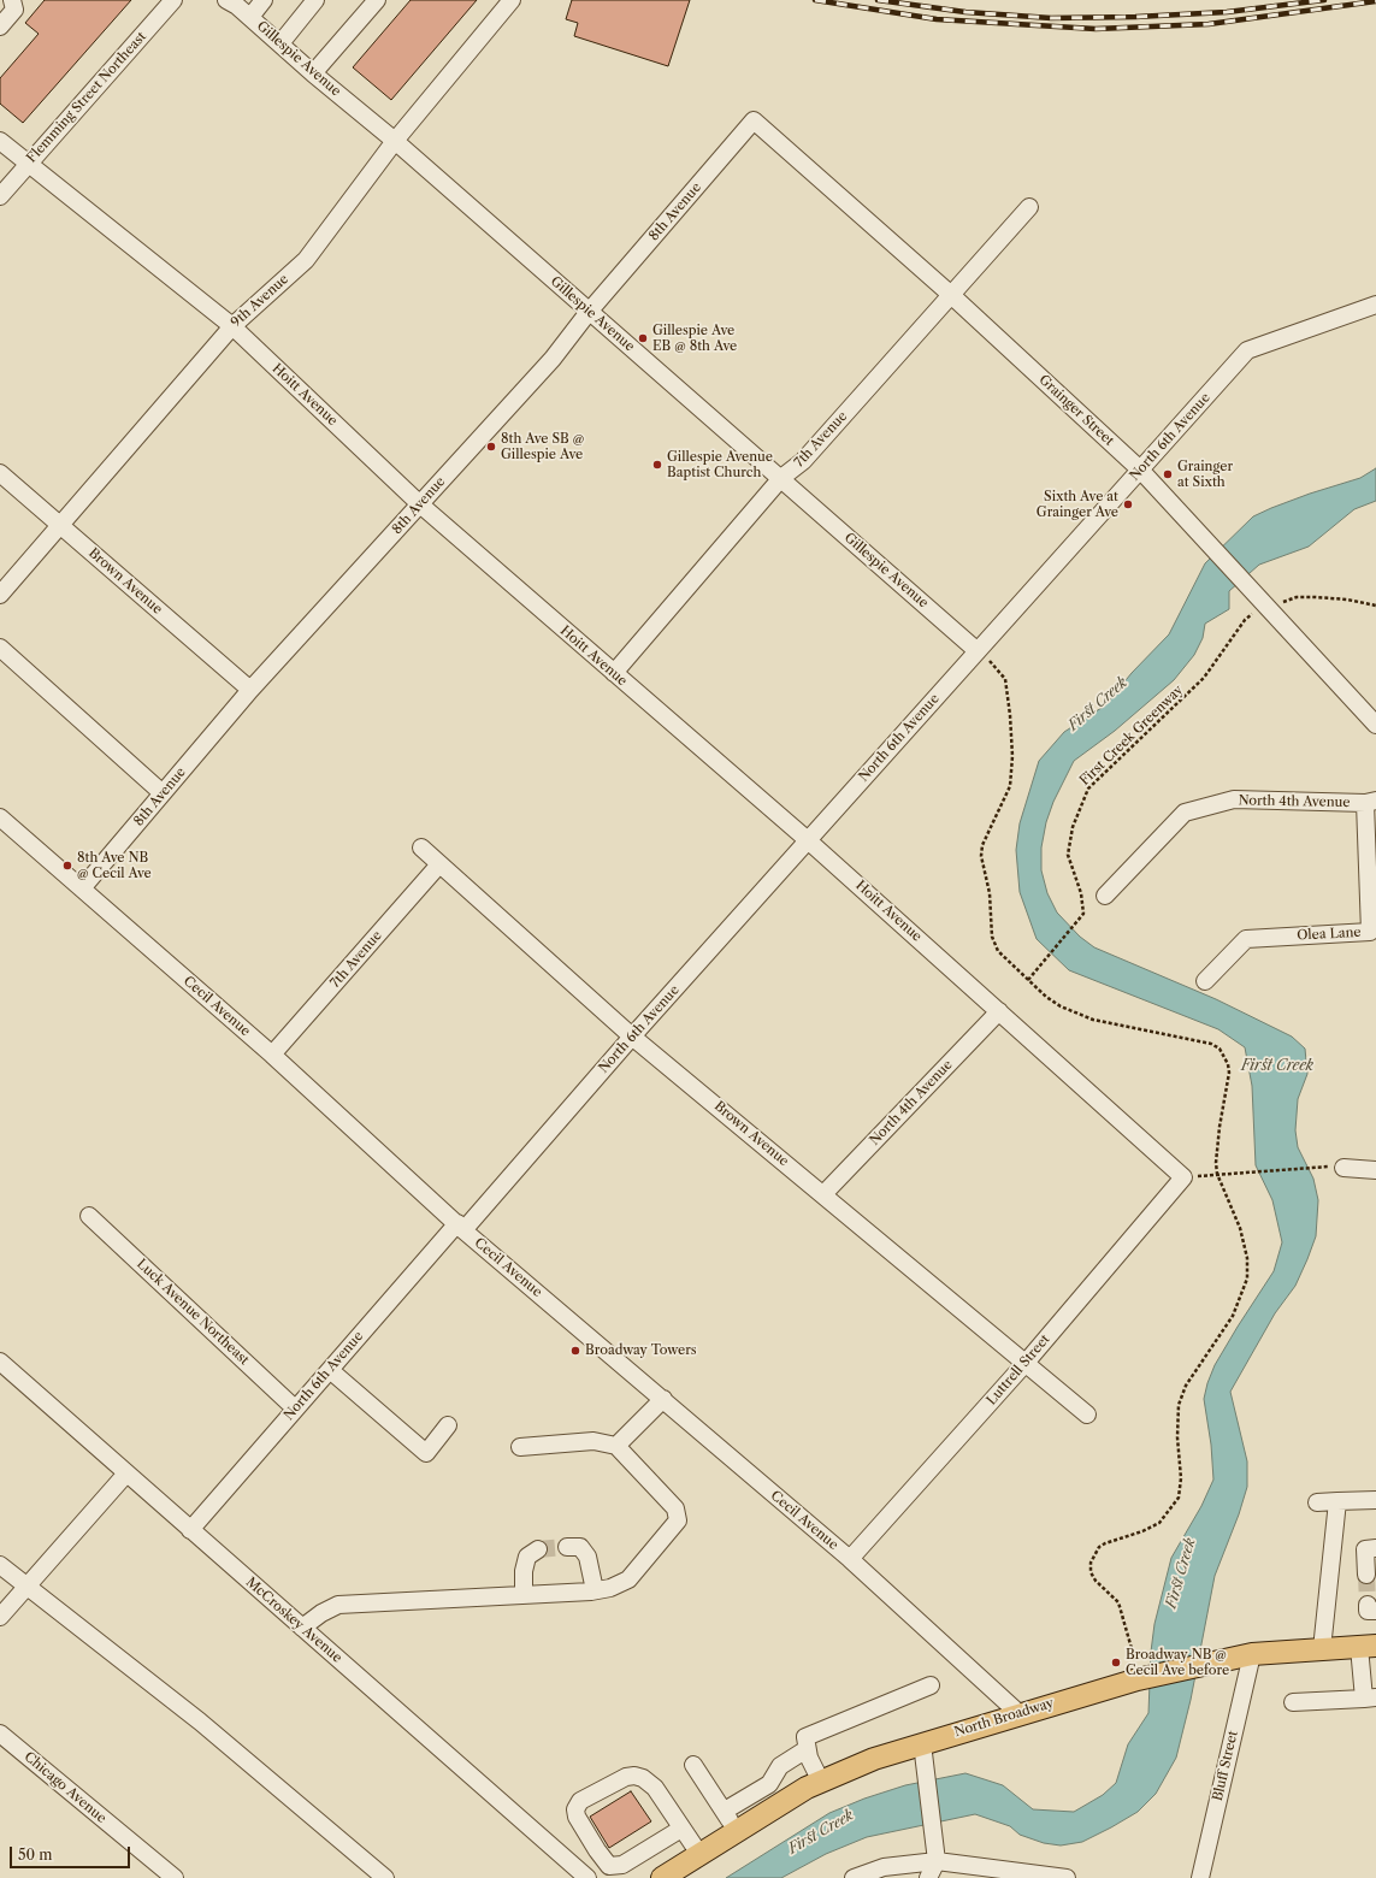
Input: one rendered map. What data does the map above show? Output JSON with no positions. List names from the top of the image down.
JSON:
{
  "streets": {
    "main road": ["North Broadway"],
    "street": [
      "Gillespie Avenue",
      "Flemming Street Northeast",
      "8th Avenue",
      "9th Avenue",
      "Hoitt Avenue",
      "Grainger Street",
      "North 6th Avenue",
      "7th Avenue",
      "Brown Avenue",
      "North 4th Avenue",
      "Olea Lane",
      "Cecil Avenue",
      "Luck Avenue Northeast",
      "Luttrell Street",
      "McCroskey Avenue",
      "Bluff Street",
      "Chicago Avenue"
    ],
    "path": ["First Creek Greenway"]
  },
  "crossings": [
    ["Gillespie Avenue", "8th Avenue"],
    ["Gillespie Avenue", "9th Avenue"],
    ["Gillespie Avenue", "North 6th Avenue"],
    ["Gillespie Avenue", "7th Avenue"],
    ["Flemming Street Northeast", "Hoitt Avenue"],
    ["8th Avenue", "Hoitt Avenue"],
    ["8th Avenue", "Grainger Street"],
    ["8th Avenue", "Brown Avenue"],
    ["8th Avenue", "Cecil Avenue"],
    ["9th Avenue", "Hoitt Avenue"],
    ["9th Avenue", "Brown Avenue"],
    ["Hoitt Avenue", "North 6th Avenue"],
    ["Hoitt Avenue", "7th Avenue"],
    ["Hoitt Avenue", "North 4th Avenue"],
    ["Hoitt Avenue", "Luttrell Street"],
    ["Grainger Street", "North 6th Avenue"],
    ["Grainger Street", "7th Avenue"],
    ["Grainger Street", "First Creek Greenway"],
    ["North 6th Avenue", "Brown Avenue"],
    ["North 6th Avenue", "Cecil Avenue"],
    ["North 6th Avenue", "Luck Avenue Northeast"],
    ["North 6th Avenue", "McCroskey Avenue"],
    ["7th Avenue", "Brown Avenue"],
    ["7th Avenue", "Cecil Avenue"],
    ["Brown Avenue", "North 4th Avenue"],
    ["Brown Avenue", "Luttrell Street"],
    ["North 4th Avenue", "Olea Lane"],
    ["Cecil Avenue", "Luttrell Street"],
    ["Cecil Avenue", "North Broadway"],
    ["North Broadway", "Bluff Street"]
  ],
  "water": ["First Creek"],
  "places": [
    "Gillespie Ave EB @ 8th Ave",
    "8th Ave SB @ Gillespie Ave",
    "Gillespie Avenue Baptist Church",
    "Grainger at Sixth",
    "Sixth Ave at Grainger Ave",
    "8th Ave NB @ Cecil Ave",
    "Broadway Towers",
    "Broadway NB @ Cecil Ave before"
  ],
  "scale_bar": "50 m"
}
